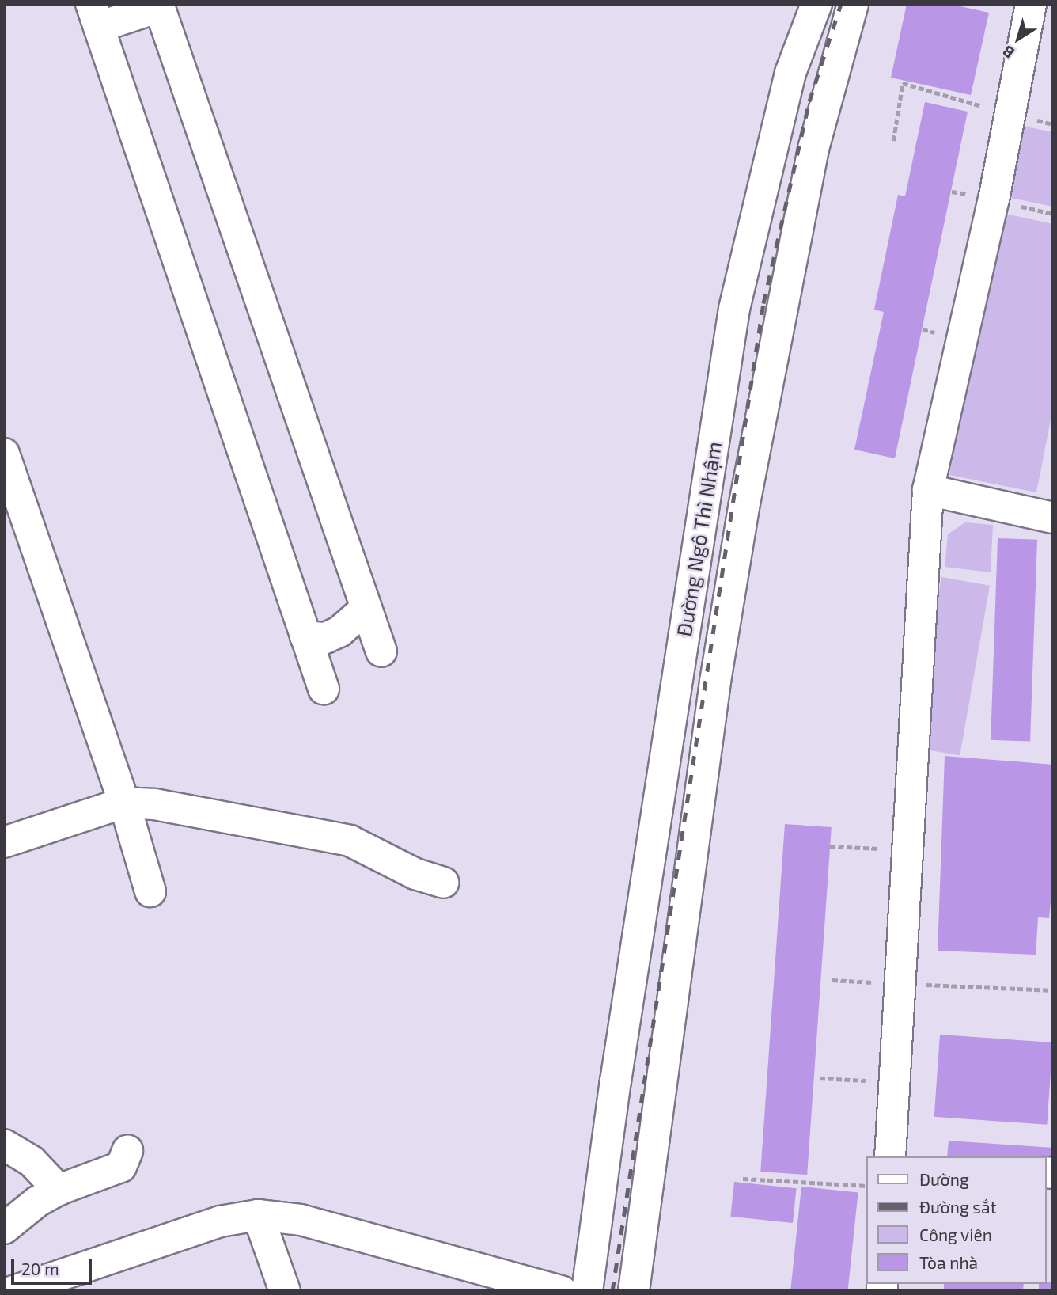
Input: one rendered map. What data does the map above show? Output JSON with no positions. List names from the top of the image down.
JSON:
{
  "streets": {
    "street": ["Đường Ngô Thì Nhậm"]
  },
  "legend": [
    "Đường",
    "Đường sắt",
    "Công viên",
    "Tòa nhà"
  ],
  "scale_bar": "20 m",
  "north": "bottom left"
}
